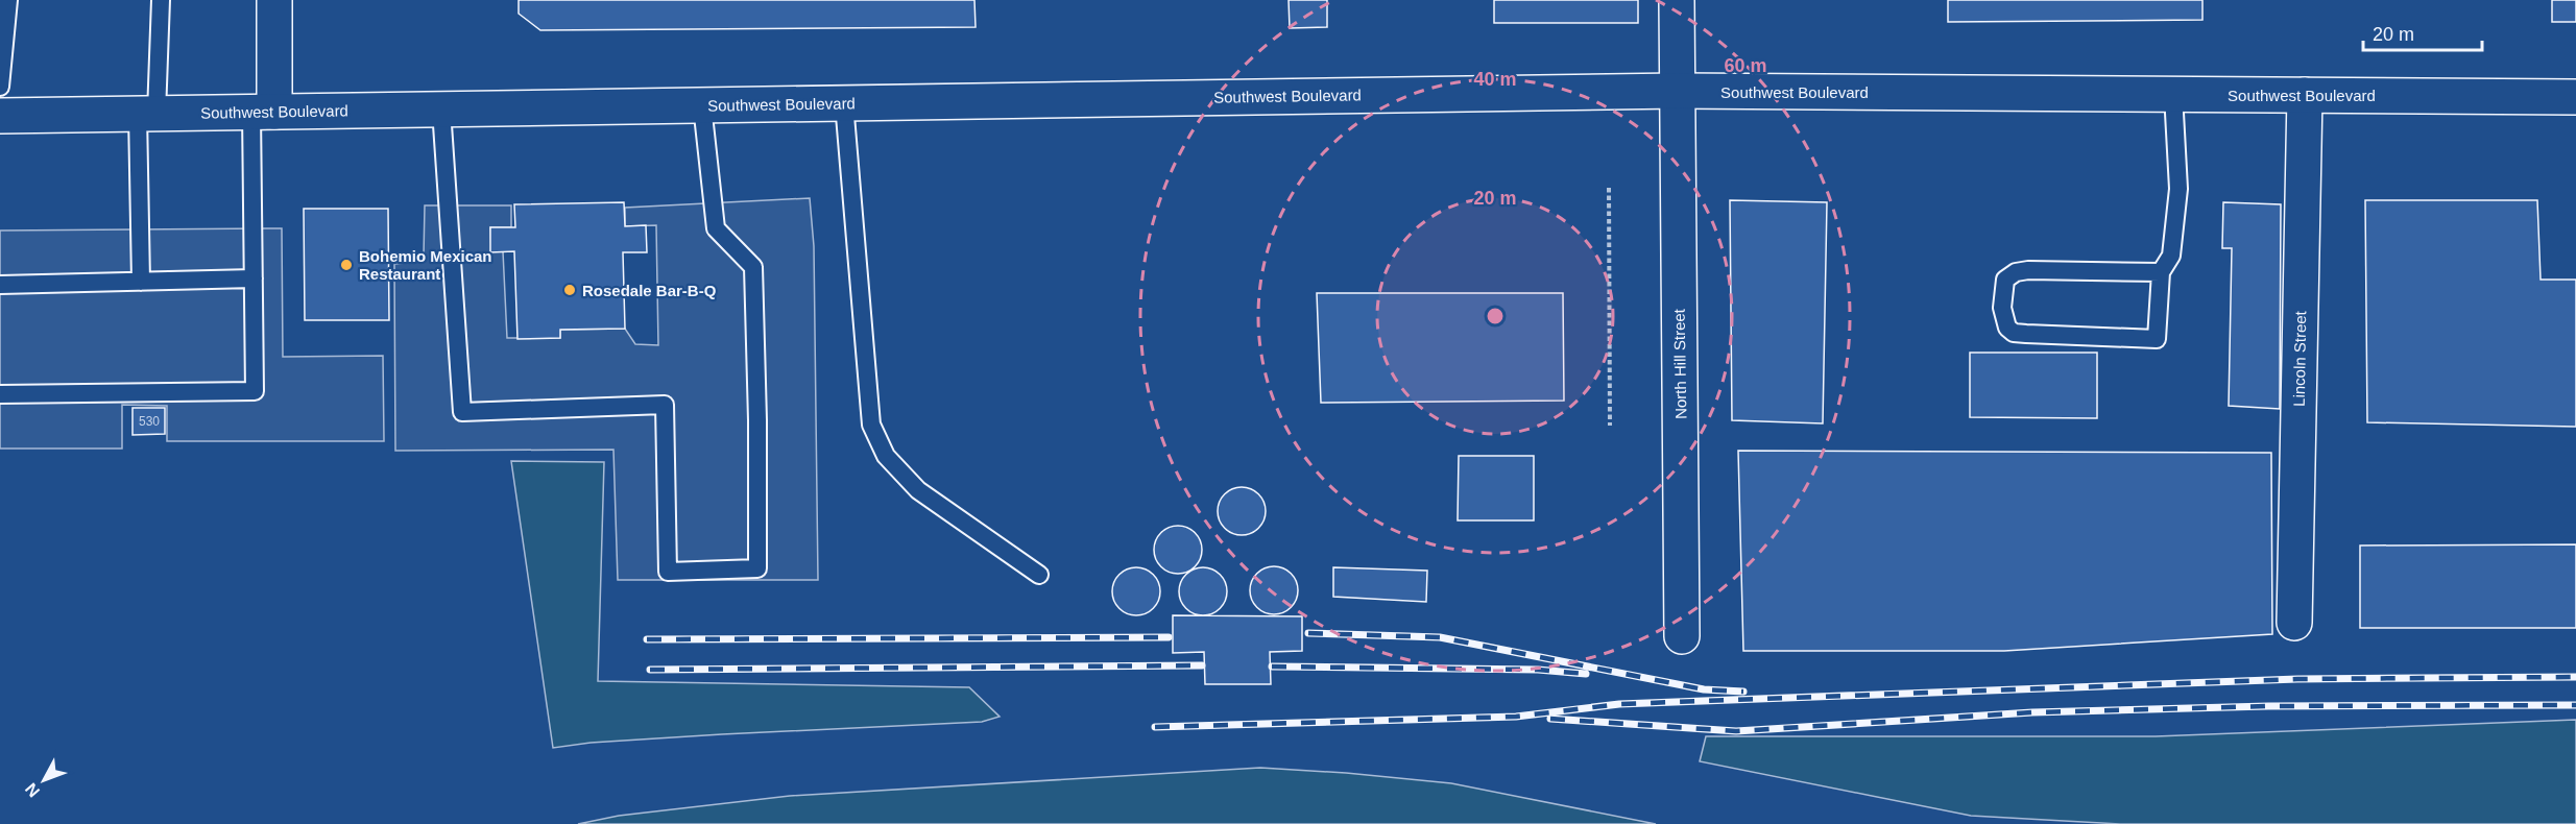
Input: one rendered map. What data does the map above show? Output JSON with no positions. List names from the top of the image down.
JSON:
{
  "streets": {
    "main road": ["Southwest Boulevard", "Lincoln Street", "North Hill Street"]
  },
  "crossings": [
    ["Southwest Boulevard", "Lincoln Street"],
    ["Southwest Boulevard", "North Hill Street"]
  ],
  "places": ["Bohemio Mexican Restaurant", "Rosedale Bar-B-Q"],
  "house_numbers": ["530"],
  "scale_bar": "20 m",
  "north": "bottom left",
  "rings": ["60 m", "40 m", "20 m"]
}
